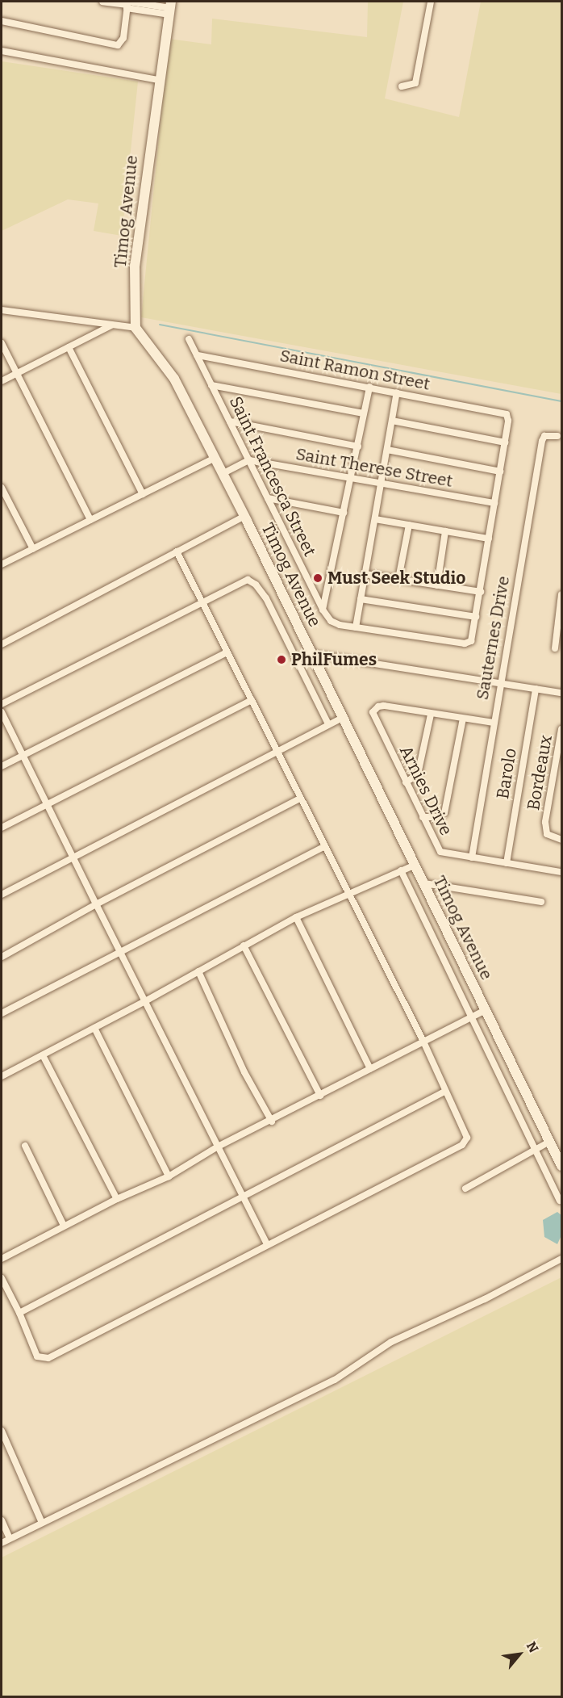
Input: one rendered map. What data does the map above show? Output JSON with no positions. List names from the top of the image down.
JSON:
{
  "streets": {
    "main road": ["Timog Avenue"],
    "street": [
      "Saint Ramon Street",
      "Saint Therese Street",
      "Saint Francesca Street",
      "Sauternes Drive",
      "Bordeaux",
      "Barolo",
      "Arnies Drive"
    ]
  },
  "crossings": [
    ["Saint Ramon Street", "Saint Francesca Street"],
    ["Saint Therese Street", "Saint Francesca Street"],
    ["Sauternes Drive", "Arnies Drive"],
    ["Barolo", "Arnies Drive"]
  ],
  "places": ["Must Seek Studio", "PhilFumes"],
  "north": "top right"
}
